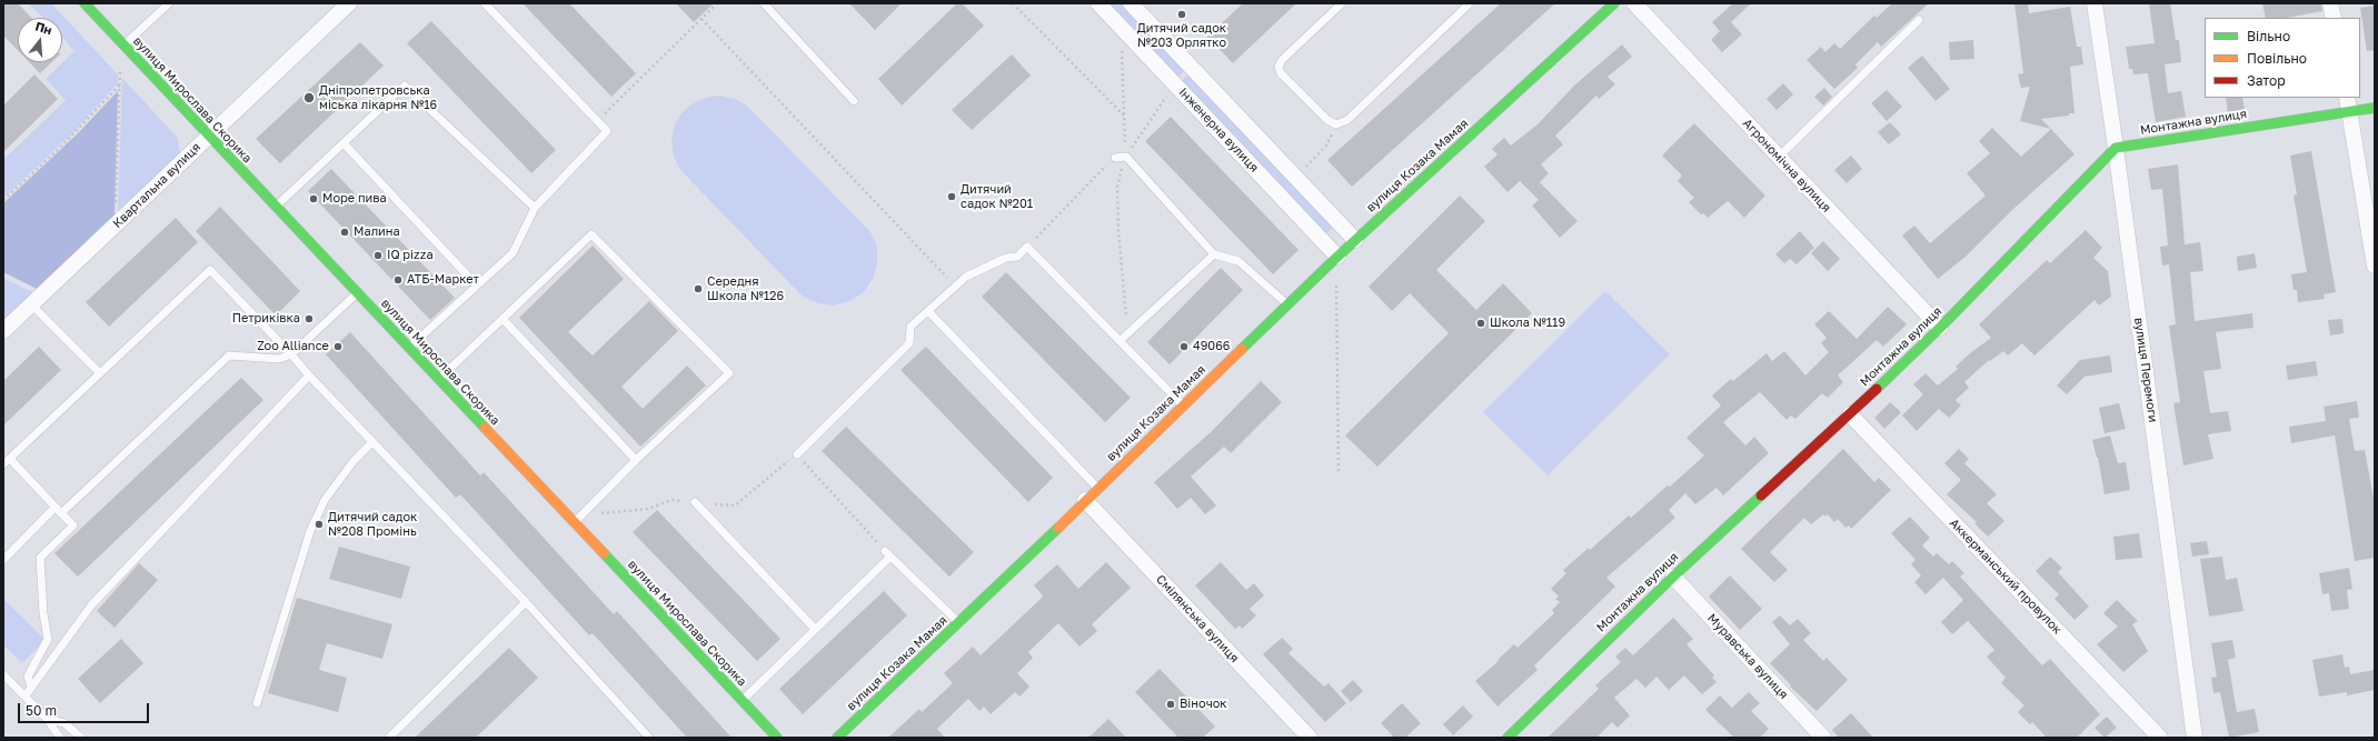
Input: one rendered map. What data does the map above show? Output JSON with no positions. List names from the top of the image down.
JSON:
{
  "streets": {
    "street": [
      "вулиця Мирослава Скорика",
      "Монтажна вулиця",
      "Інженерна вулиця",
      "вулиця Козака Мамая",
      "Агрономічна вулиця",
      "Квартальна вулиця",
      "вулиця Перемоги",
      "Аккерманський провулок",
      "Смілянська вулиця",
      "Муравська вулиця"
    ]
  },
  "crossings": [
    ["вулиця Мирослава Скорика", "Квартальна вулиця"],
    ["Монтажна вулиця", "Агрономічна вулиця"],
    ["Монтажна вулиця", "вулиця Перемоги"],
    ["Монтажна вулиця", "Аккерманський провулок"],
    ["Монтажна вулиця", "Муравська вулиця"],
    ["Інженерна вулиця", "вулиця Козака Мамая"],
    ["вулиця Козака Мамая", "Смілянська вулиця"]
  ],
  "places": [
    "Дитячий садок №203 Орлятко",
    "Дніпропетровська міська лікарня №16",
    "Дитячий садок №201",
    "Море пива",
    "Малина",
    "IQ pizza",
    "АТБ-Маркет",
    "Середня Школа №126",
    "Петриківка",
    "Школа №119",
    "Zoo Alliance",
    "49066",
    "Дитячий садок №208 Промінь",
    "Віночок"
  ],
  "legend": ["Вільно", "Повільно", "Затор"],
  "scale_bar": "50 m",
  "north": "top"
}
